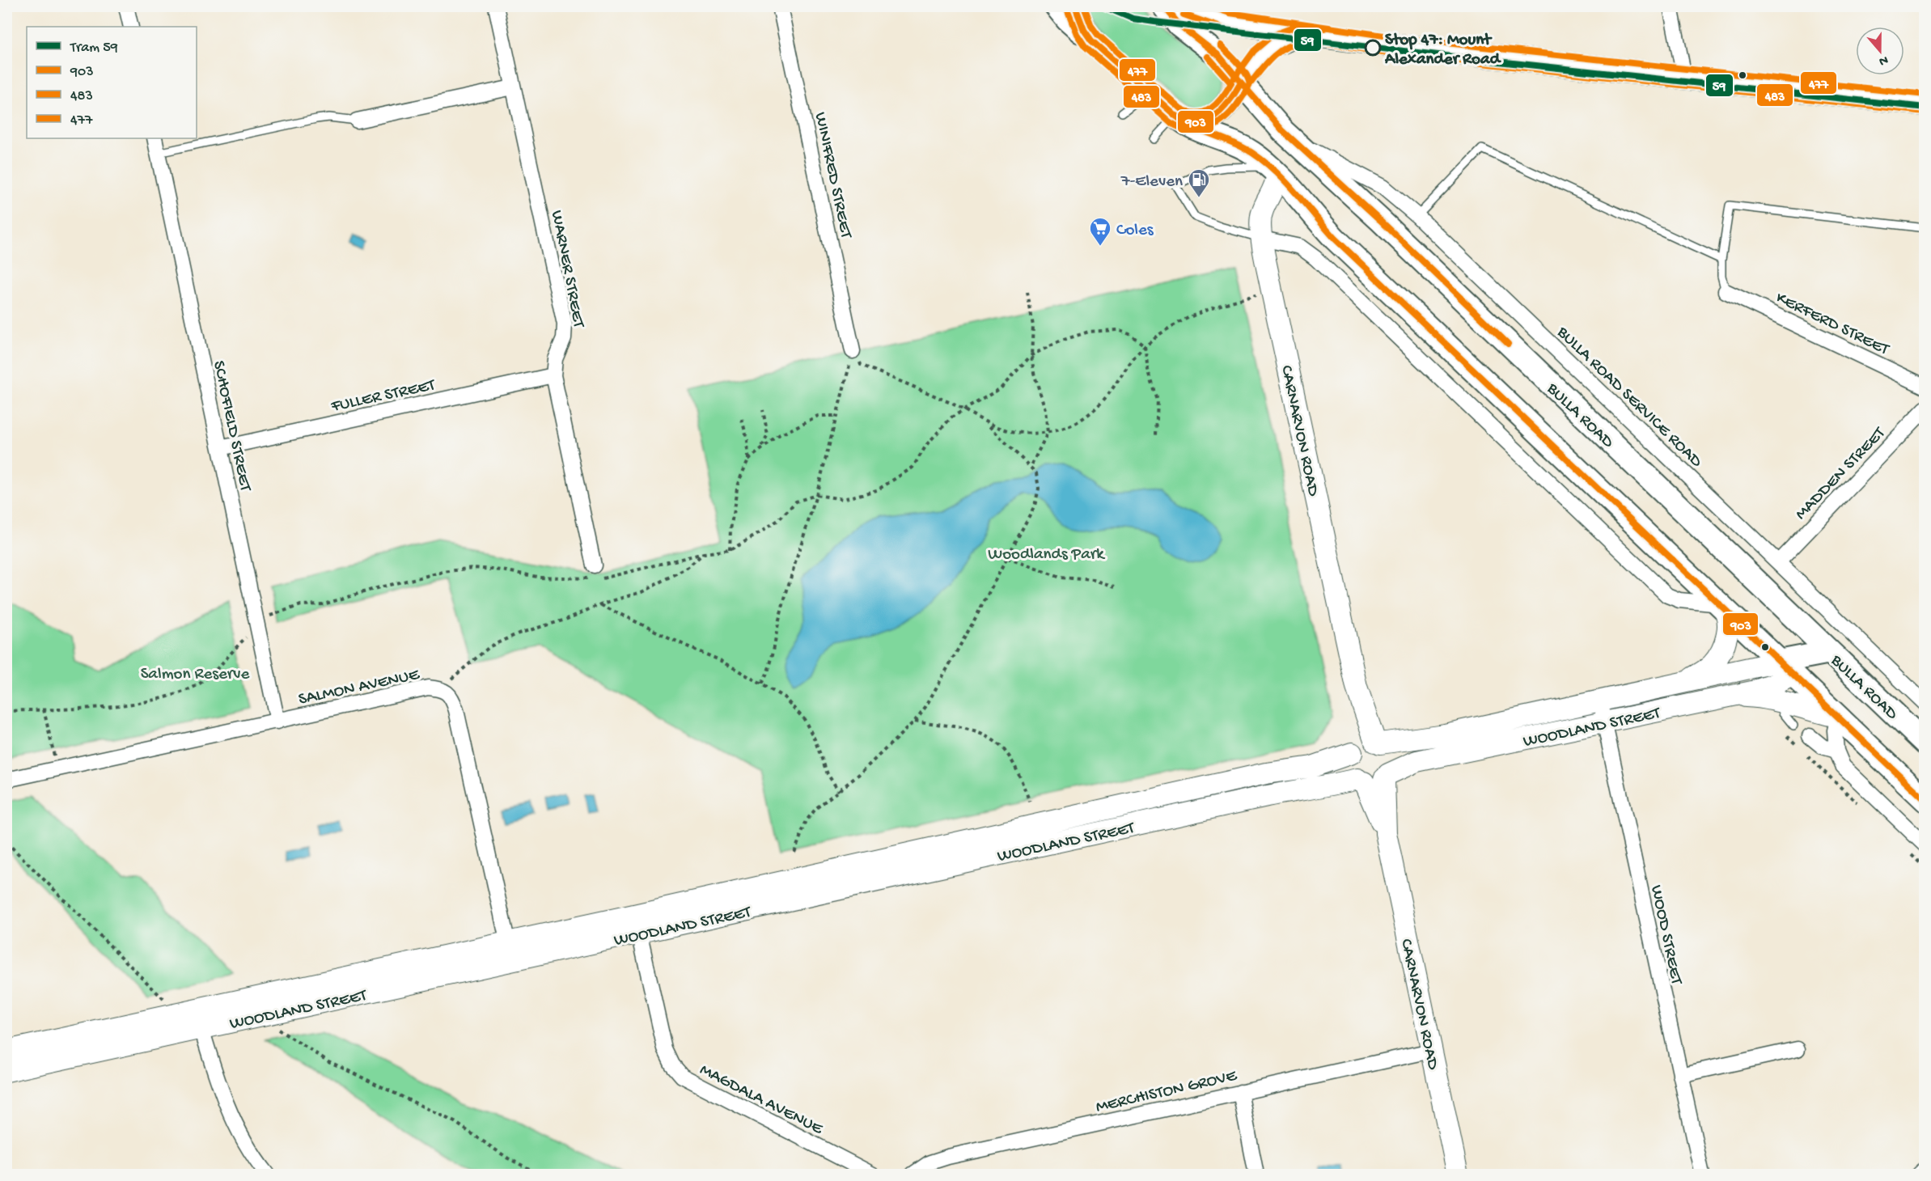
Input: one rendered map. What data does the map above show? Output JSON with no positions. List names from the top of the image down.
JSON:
{
  "streets": {
    "main road": ["BULLA ROAD", "CARNARVON ROAD", "WOODLAND STREET"],
    "street": [
      "WINIFRED STREET",
      "WARNER STREET",
      "KERFERD STREET",
      "FULLER STREET",
      "BULLA ROAD SERVICE ROAD",
      "SCHOFIELD STREET",
      "MADDEN STREET",
      "SALMON AVENUE",
      "WOOD STREET",
      "MERCHISTON GROVE",
      "MAGDALA AVENUE"
    ]
  },
  "crossings": [
    ["WARNER STREET", "FULLER STREET"],
    ["FULLER STREET", "SCHOFIELD STREET"],
    ["BULLA ROAD SERVICE ROAD", "BULLA ROAD"],
    ["BULLA ROAD SERVICE ROAD", "MADDEN STREET"],
    ["SCHOFIELD STREET", "SALMON AVENUE"],
    ["CARNARVON ROAD", "WOODLAND STREET"],
    ["CARNARVON ROAD", "MERCHISTON GROVE"],
    ["SALMON AVENUE", "WOODLAND STREET"],
    ["WOODLAND STREET", "WOOD STREET"],
    ["WOODLAND STREET", "MAGDALA AVENUE"]
  ],
  "parks": ["Woodlands Park", "Salmon Reserve"],
  "places": {
    "other": ["Stop 47: Mount Alexander Road"],
    "fuel station": ["7-Eleven"],
    "supermarket": ["Coles"]
  },
  "lines": [
    "tram line 59",
    "transit line 903",
    "transit line 477",
    "transit line 483"
  ],
  "legend": [
    "Tram 59",
    "903",
    "483",
    "477"
  ],
  "north": "bottom"
}
